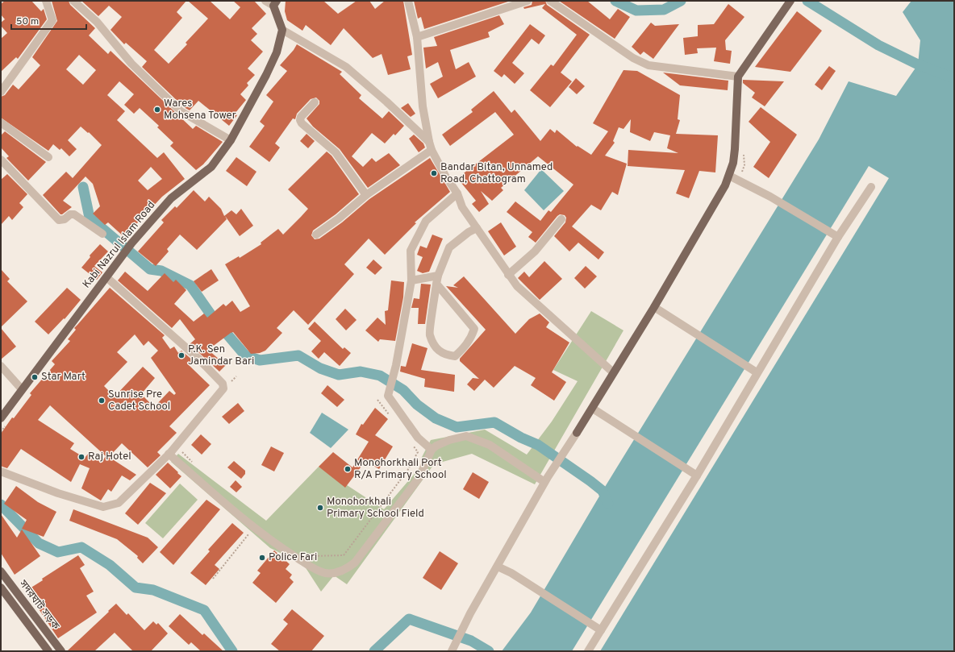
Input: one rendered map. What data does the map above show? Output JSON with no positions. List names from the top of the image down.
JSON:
{
  "streets": {
    "main road": ["Kabi Nazrul Islam Road", "সদরঘাট সড়ক"]
  },
  "places": [
    "Wares Mohsena Tower",
    "Bandar Bitan, Unnamed Road, Chattogram",
    "P.K. Sen Jamindar Bari",
    "Star Mart",
    "Sunrise Pre Cadet School",
    "Raj Hotel",
    "Monohorkhali Port R/A Primary School",
    "Monohorkhali Primary School Field",
    "Police Fari"
  ],
  "scale_bar": "50 m"
}
